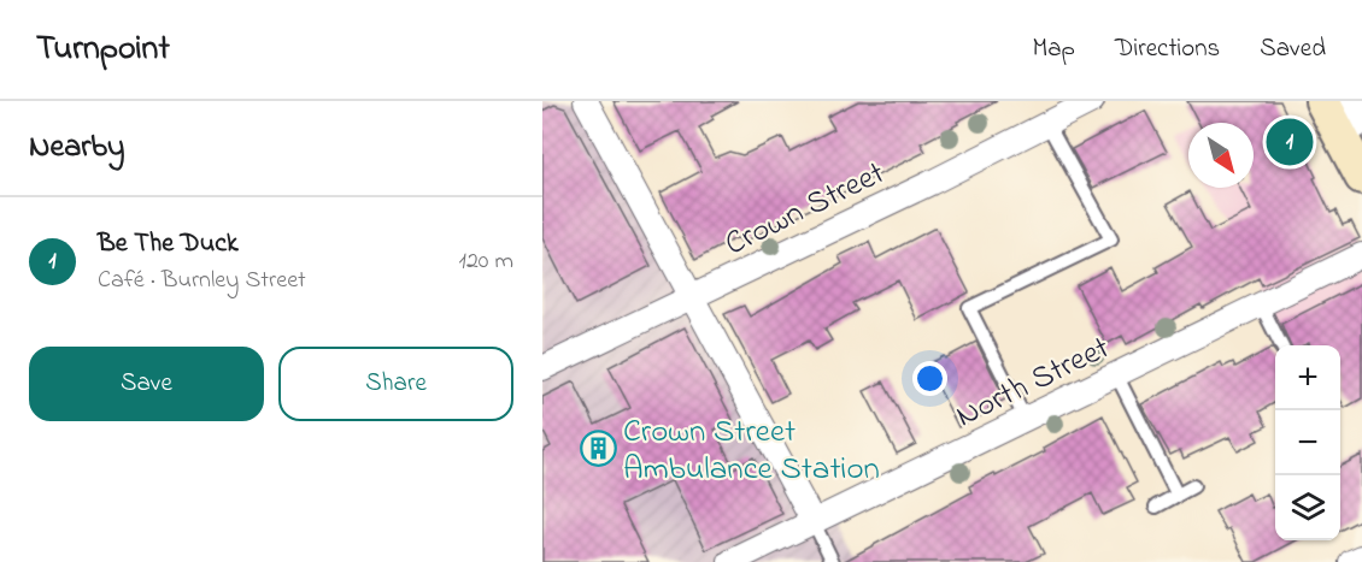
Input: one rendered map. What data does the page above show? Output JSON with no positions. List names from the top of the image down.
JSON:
{
  "streets": {
    "street": ["Crown Street", "North Street"]
  },
  "places": {
    "building": ["Crown Street Ambulance Station"]
  },
  "north": "bottom right",
  "page": {
    "header": "Turnpoint",
    "nav": ["Map", "Directions", "Saved"],
    "heading": "Nearby",
    "pins": "1",
    "list": [
      {
        "mark": "1",
        "name": "Be The Duck",
        "note": "Café · Burnley Street",
        "value": "120 m"
      }
    ],
    "buttons": ["Save", "Share"],
    "map_buttons": ["+", "−"]
  }
}
